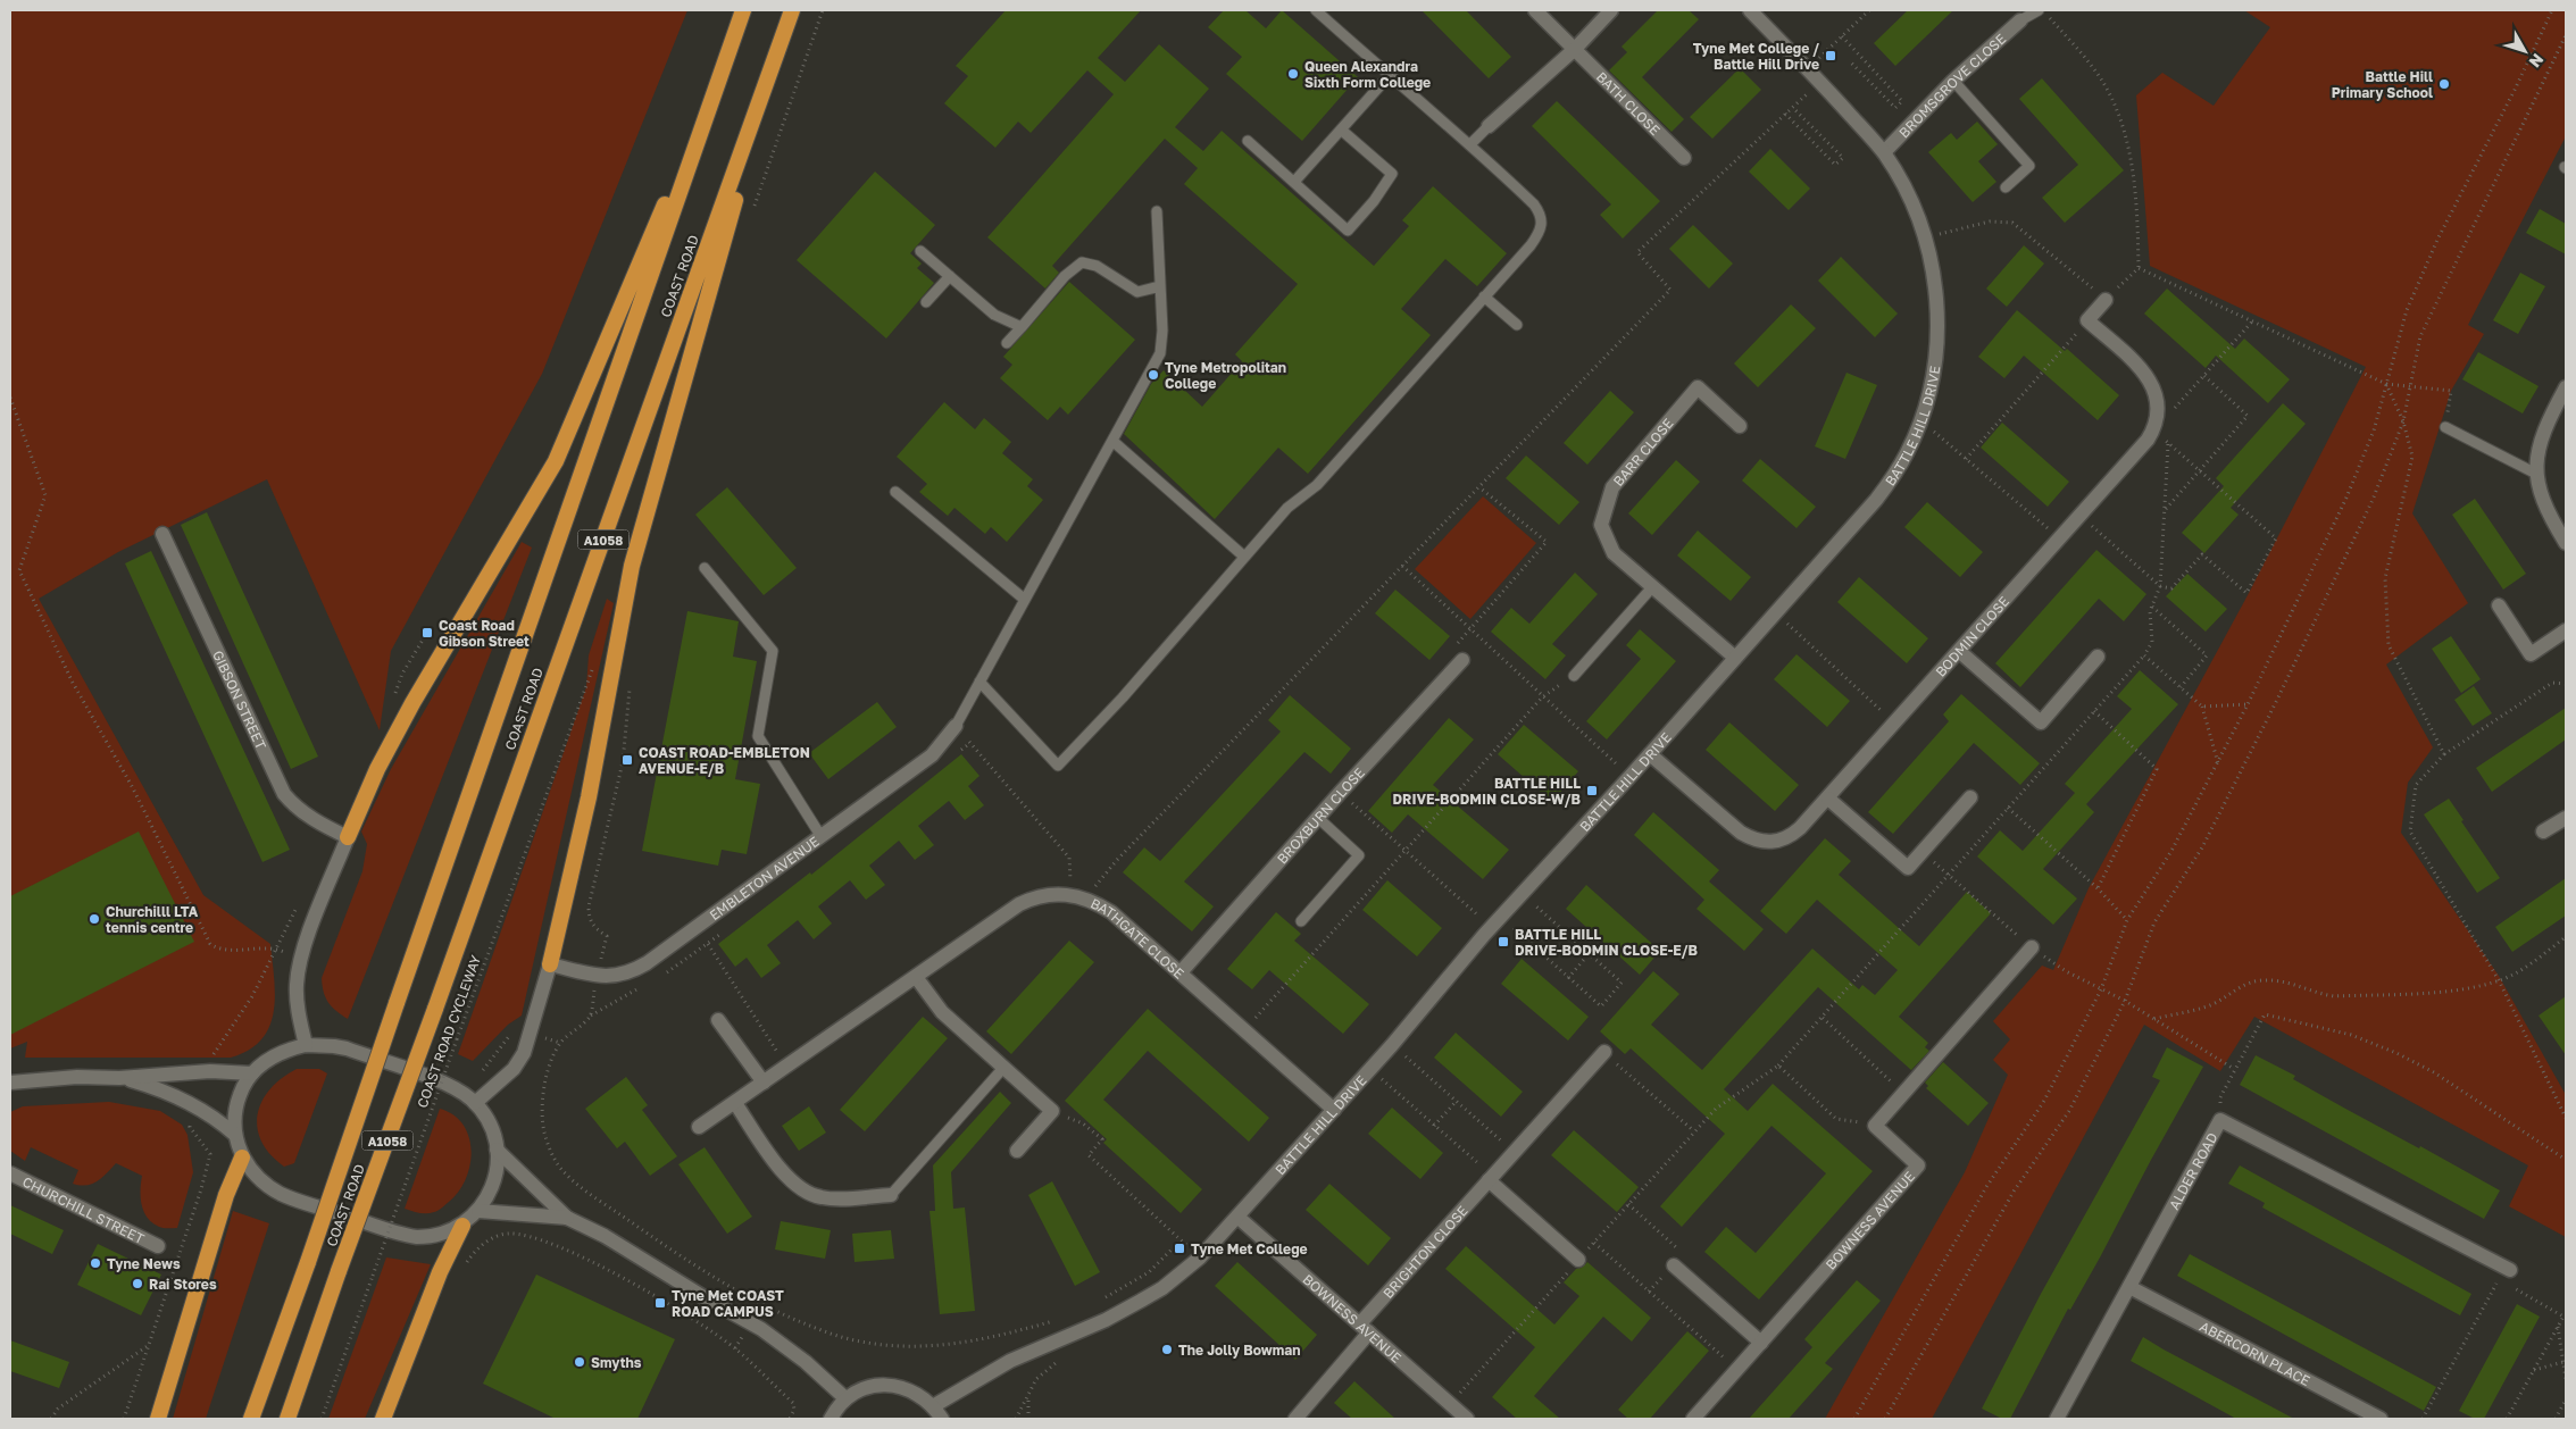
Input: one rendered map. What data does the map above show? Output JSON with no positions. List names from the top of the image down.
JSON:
{
  "streets": {
    "highway": ["COAST ROAD", "A1058"],
    "street": [
      "BROMSGROVE CLOSE",
      "BATH CLOSE",
      "BATTLE HILL DRIVE",
      "BARR CLOSE",
      "BODMIN CLOSE",
      "GIBSON STREET",
      "BROXBURN CLOSE",
      "EMBLETON AVENUE",
      "BATHGATE CLOSE",
      "ALDER ROAD",
      "CHURCHILL STREET",
      "BOWNESS AVENUE",
      "BRIGHTON CLOSE",
      "ABERCORN PLACE"
    ],
    "path": ["COAST ROAD CYCLEWAY"]
  },
  "crossings": [
    ["BROMSGROVE CLOSE", "BATTLE HILL DRIVE"],
    ["BATTLE HILL DRIVE", "BARR CLOSE"],
    ["BATTLE HILL DRIVE", "BODMIN CLOSE"],
    ["BATTLE HILL DRIVE", "BATHGATE CLOSE"],
    ["BATTLE HILL DRIVE", "BOWNESS AVENUE"],
    ["BROXBURN CLOSE", "BATHGATE CLOSE"],
    ["ALDER ROAD", "ABERCORN PLACE"],
    ["BOWNESS AVENUE", "BRIGHTON CLOSE"]
  ],
  "places": {
    "transit": [
      "Tyne Met College / Battle Hill Drive",
      "Coast Road Gibson Street",
      "COAST ROAD-EMBLETON AVENUE-E/B",
      "BATTLE HILL DRIVE-BODMIN CLOSE-W/B",
      "BATTLE HILL DRIVE-BODMIN CLOSE-E/B",
      "Tyne Met College",
      "Tyne Met COAST ROAD CAMPUS"
    ],
    "other": [
      "Queen Alexandra Sixth Form College",
      "Battle Hill Primary School",
      "Tyne Metropolitan College",
      "Churchilll LTA tennis centre",
      "Tyne News",
      "Rai Stores",
      "The Jolly Bowman",
      "Smyths"
    ]
  },
  "north": "bottom right"
}
